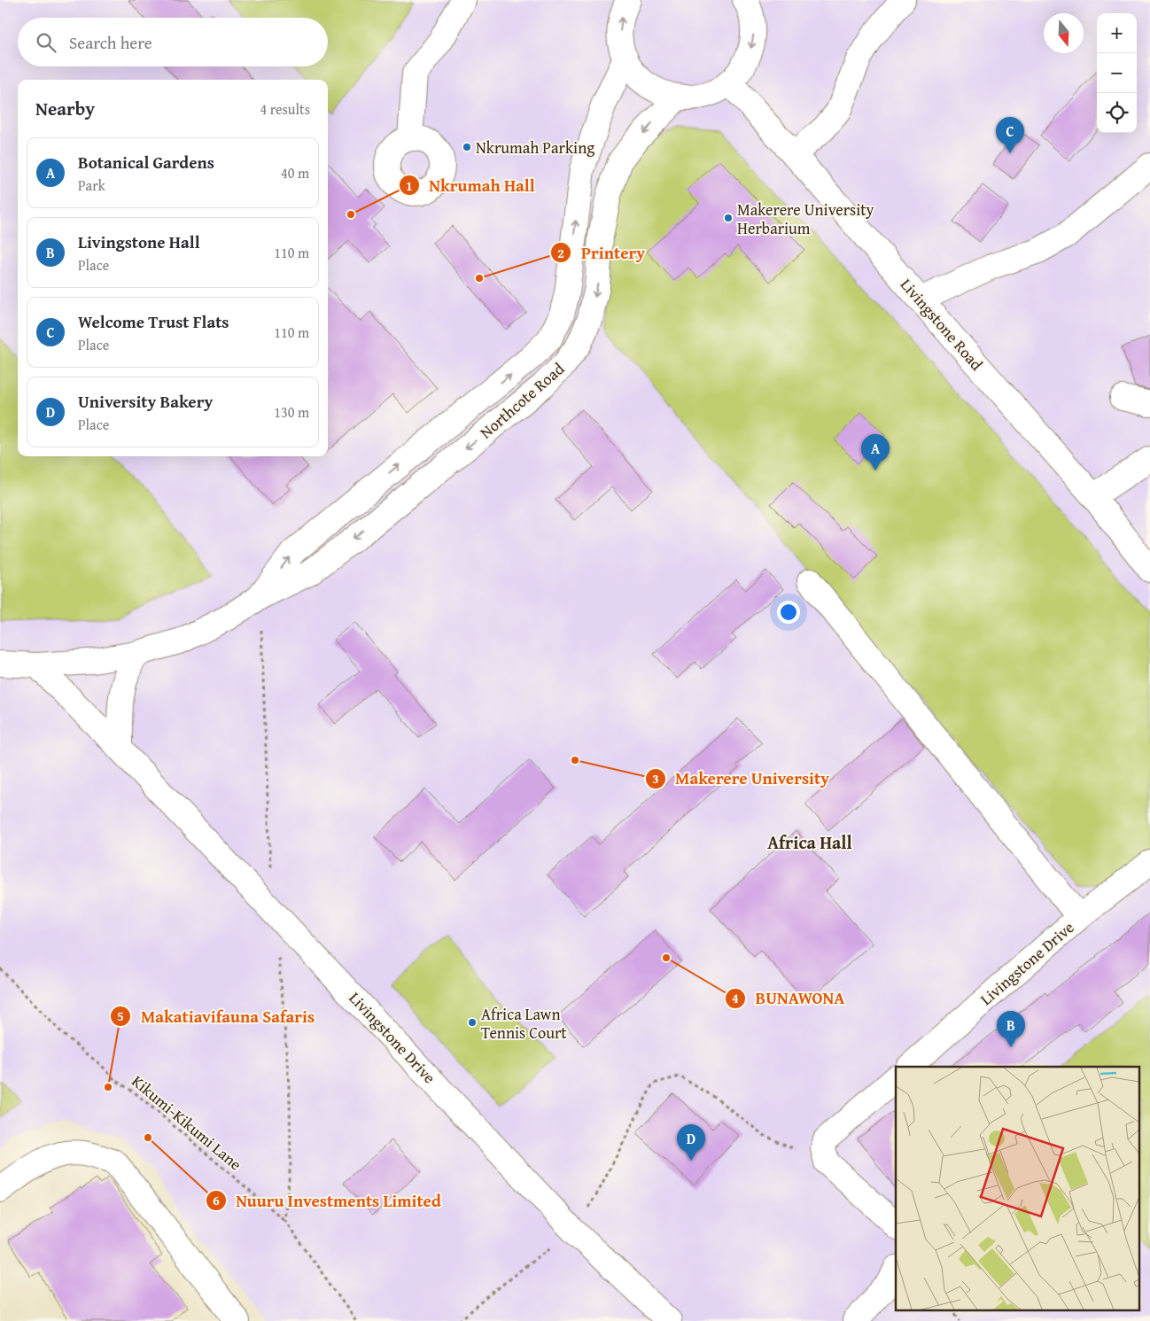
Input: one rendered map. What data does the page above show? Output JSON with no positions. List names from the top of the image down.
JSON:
{
  "streets": {
    "street": ["Livingstone Road", "Northcote Road", "Livingstone Drive"],
    "path": ["Kikumi-Kikumi Lane"]
  },
  "crossings": [
    ["Northcote Road", "Livingstone Drive"]
  ],
  "districts": ["Africa Hall"],
  "places": [
    "Nkrumah Parking",
    "Nkrumah Hall",
    "Makerere University Herbarium",
    "Printery",
    "Makerere University",
    "BUNAWONA",
    "Africa Lawn Tennis Court",
    "Makatiavifauna Safaris",
    "Nuuru Investments Limited"
  ],
  "north": "bottom",
  "page": {
    "map_buttons": ["+", "−"],
    "search": "Search here",
    "heading": ["Nearby", "4 results"],
    "pins": [
      "C",
      "A",
      "B",
      "D"
    ],
    "list": [
      {
        "mark": "A",
        "name": "Botanical Gardens",
        "note": "Park",
        "value": "40 m"
      },
      {
        "mark": "B",
        "name": "Livingstone Hall",
        "note": "Place",
        "value": "110 m"
      },
      {
        "mark": "C",
        "name": "Welcome Trust Flats",
        "note": "Place",
        "value": "110 m"
      },
      {
        "mark": "D",
        "name": "University Bakery",
        "note": "Place",
        "value": "130 m"
      }
    ]
  }
}
